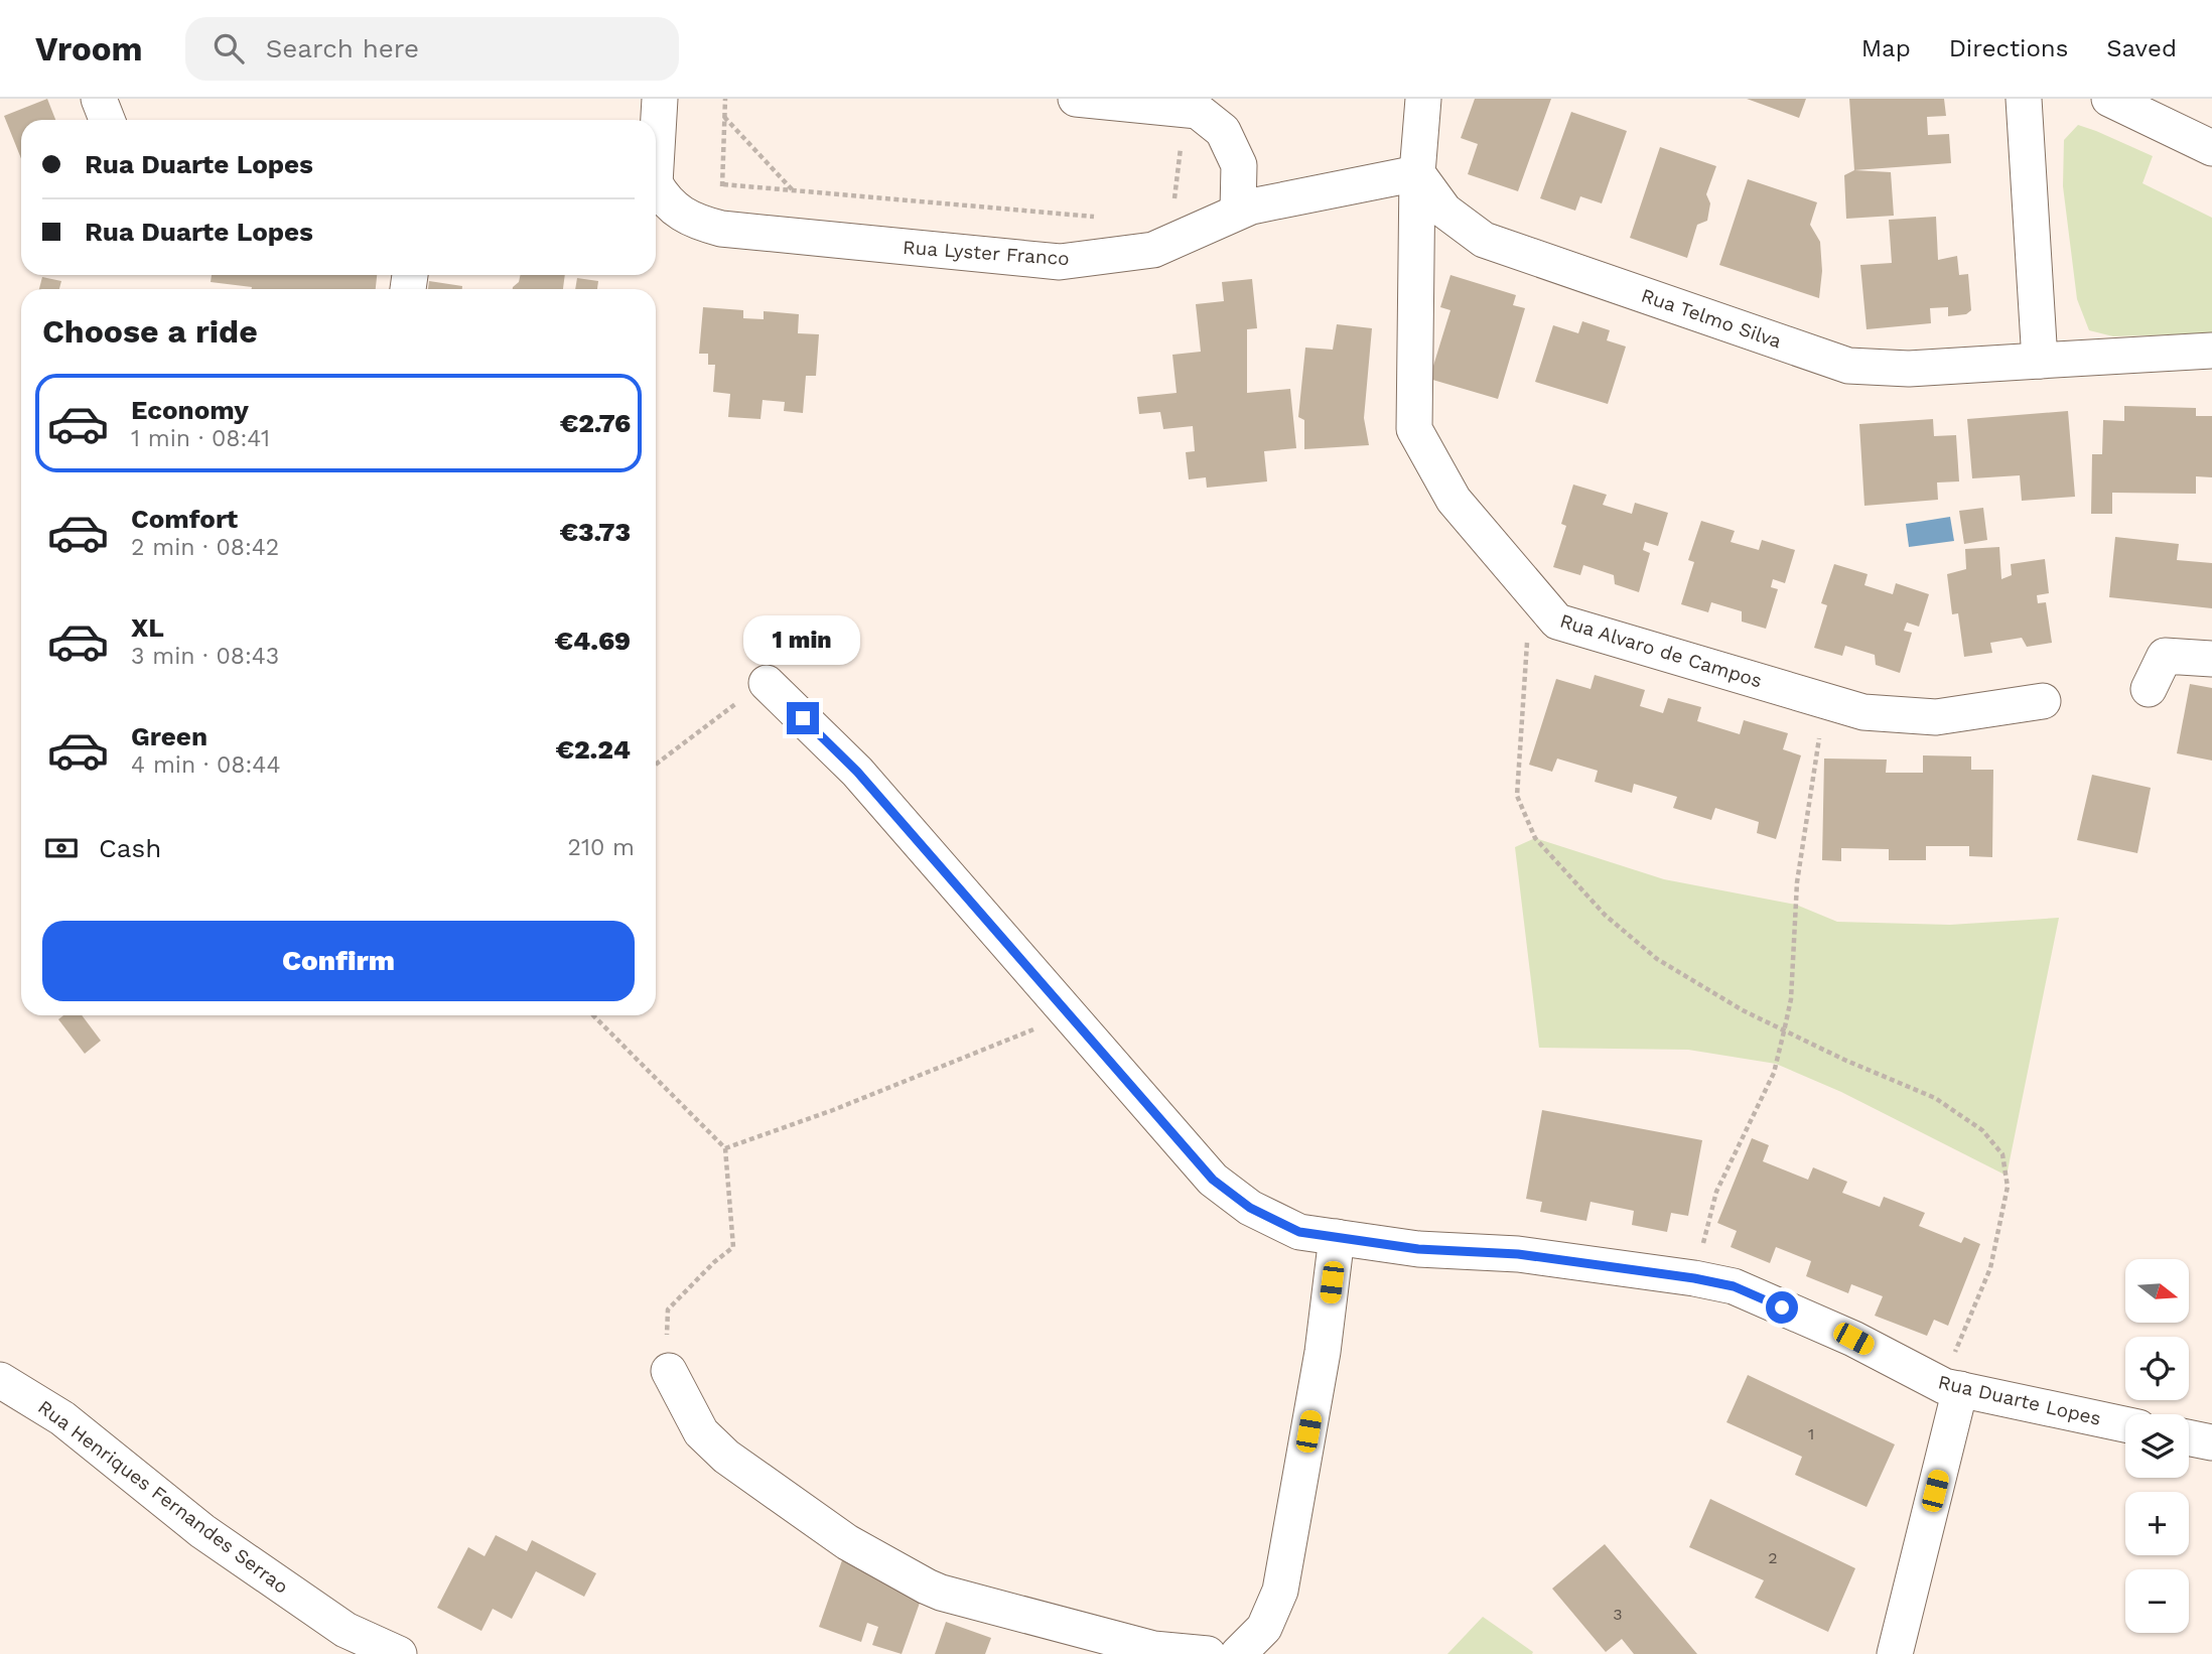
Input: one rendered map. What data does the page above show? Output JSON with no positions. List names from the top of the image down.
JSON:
{
  "streets": {
    "street": [
      "Rua Lyster Franco",
      "Rua Telmo Silva",
      "Rua Alvaro de Campos",
      "Rua Duarte Lopes",
      "Rua Henriques Fernandes Serrao"
    ]
  },
  "crossings": [
    ["Rua Lyster Franco", "Rua Telmo Silva"],
    ["Rua Lyster Franco", "Rua Alvaro de Campos"],
    ["Rua Telmo Silva", "Rua Alvaro de Campos"]
  ],
  "house_numbers": ["1", "2", "3"],
  "north": "right",
  "page": {
    "header": "Vroom",
    "search": "Search here",
    "nav": ["Map", "Directions", "Saved"],
    "banner": ["Rua Duarte Lopes", "Rua Duarte Lopes"],
    "heading": "Choose a ride",
    "list": [
      {
        "name": "Economy",
        "note": "1 min · 08:41",
        "value": "€2.76"
      },
      {
        "name": "Comfort",
        "note": "2 min · 08:42",
        "value": "€3.73"
      },
      {
        "name": "XL",
        "note": "3 min · 08:43",
        "value": "€4.69"
      },
      {
        "name": "Green",
        "note": "4 min · 08:44",
        "value": "€2.24"
      }
    ],
    "bubble": "1 min",
    "pay": ["Cash", "210 m"],
    "buttons": "Confirm",
    "map_buttons": ["+", "−"]
  }
}
